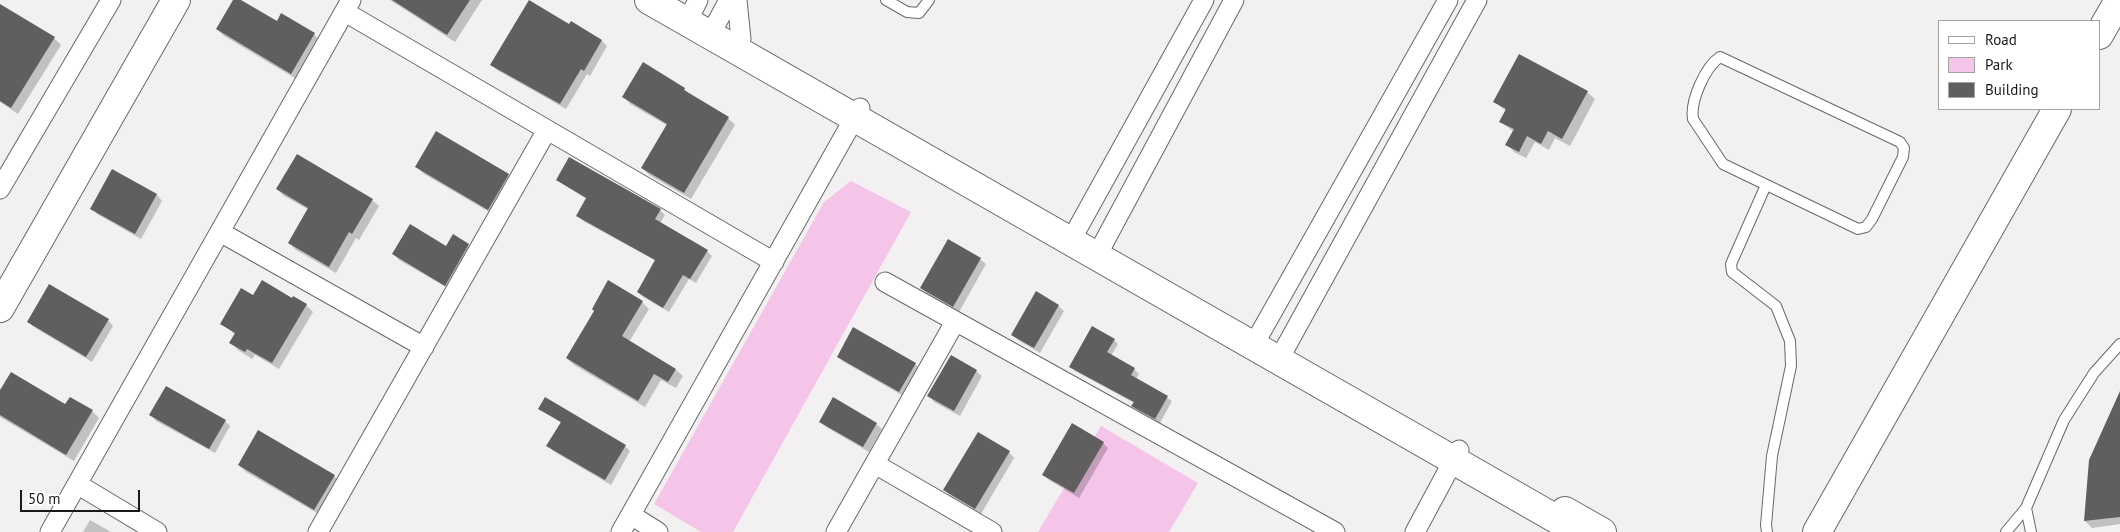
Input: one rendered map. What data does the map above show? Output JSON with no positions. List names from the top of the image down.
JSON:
{
  "legend": ["Road", "Park", "Building"],
  "scale_bar": "50 m"
}
